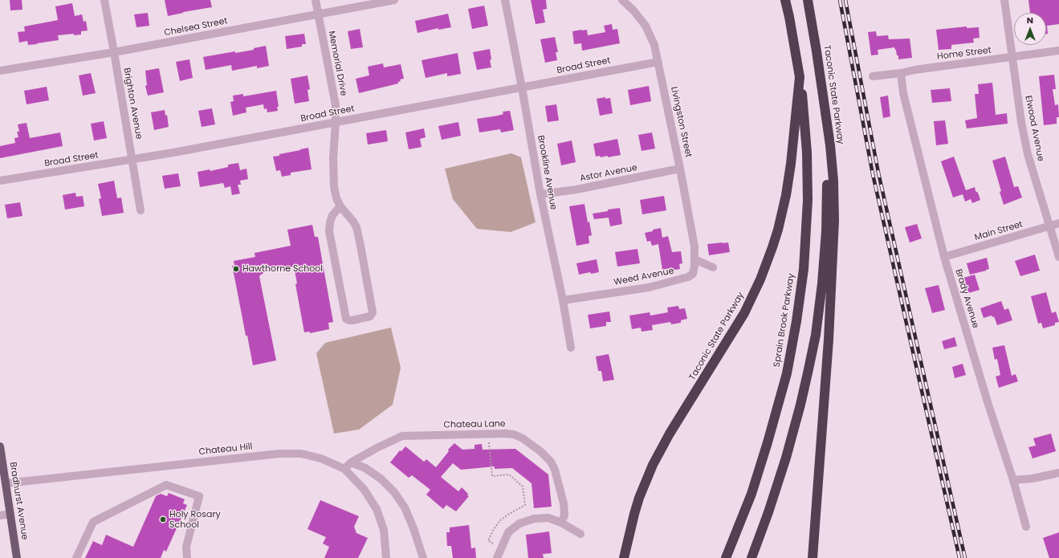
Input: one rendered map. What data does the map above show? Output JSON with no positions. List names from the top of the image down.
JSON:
{
  "streets": {
    "highway": ["Taconic State Parkway", "Sprain Brook Parkway"],
    "main road": ["Bradhurst Avenue"],
    "street": [
      "Chelsea Street",
      "Home Street",
      "Memorial Drive",
      "Broad Street",
      "Brighton Avenue",
      "Livingston Street",
      "Elwood Avenue",
      "Brookline Avenue",
      "Astor Avenue",
      "Main Street",
      "Weed Avenue",
      "Brady Avenue",
      "Chateau Lane",
      "Chateau Hill"
    ]
  },
  "crossings": [
    ["Chelsea Street", "Memorial Drive"],
    ["Chelsea Street", "Brighton Avenue"],
    ["Home Street", "Elwood Avenue"],
    ["Home Street", "Brady Avenue"],
    ["Memorial Drive", "Broad Street"],
    ["Broad Street", "Brighton Avenue"],
    ["Broad Street", "Livingston Street"],
    ["Broad Street", "Brookline Avenue"],
    ["Taconic State Parkway", "Sprain Brook Parkway"],
    ["Livingston Street", "Astor Avenue"],
    ["Livingston Street", "Weed Avenue"],
    ["Elwood Avenue", "Main Street"],
    ["Brookline Avenue", "Astor Avenue"],
    ["Brookline Avenue", "Weed Avenue"],
    ["Main Street", "Brady Avenue"],
    ["Chateau Lane", "Chateau Hill"],
    ["Chateau Hill", "Bradhurst Avenue"]
  ],
  "places": ["Hawthorne School", "Holy Rosary School"],
  "north": "top"
}
